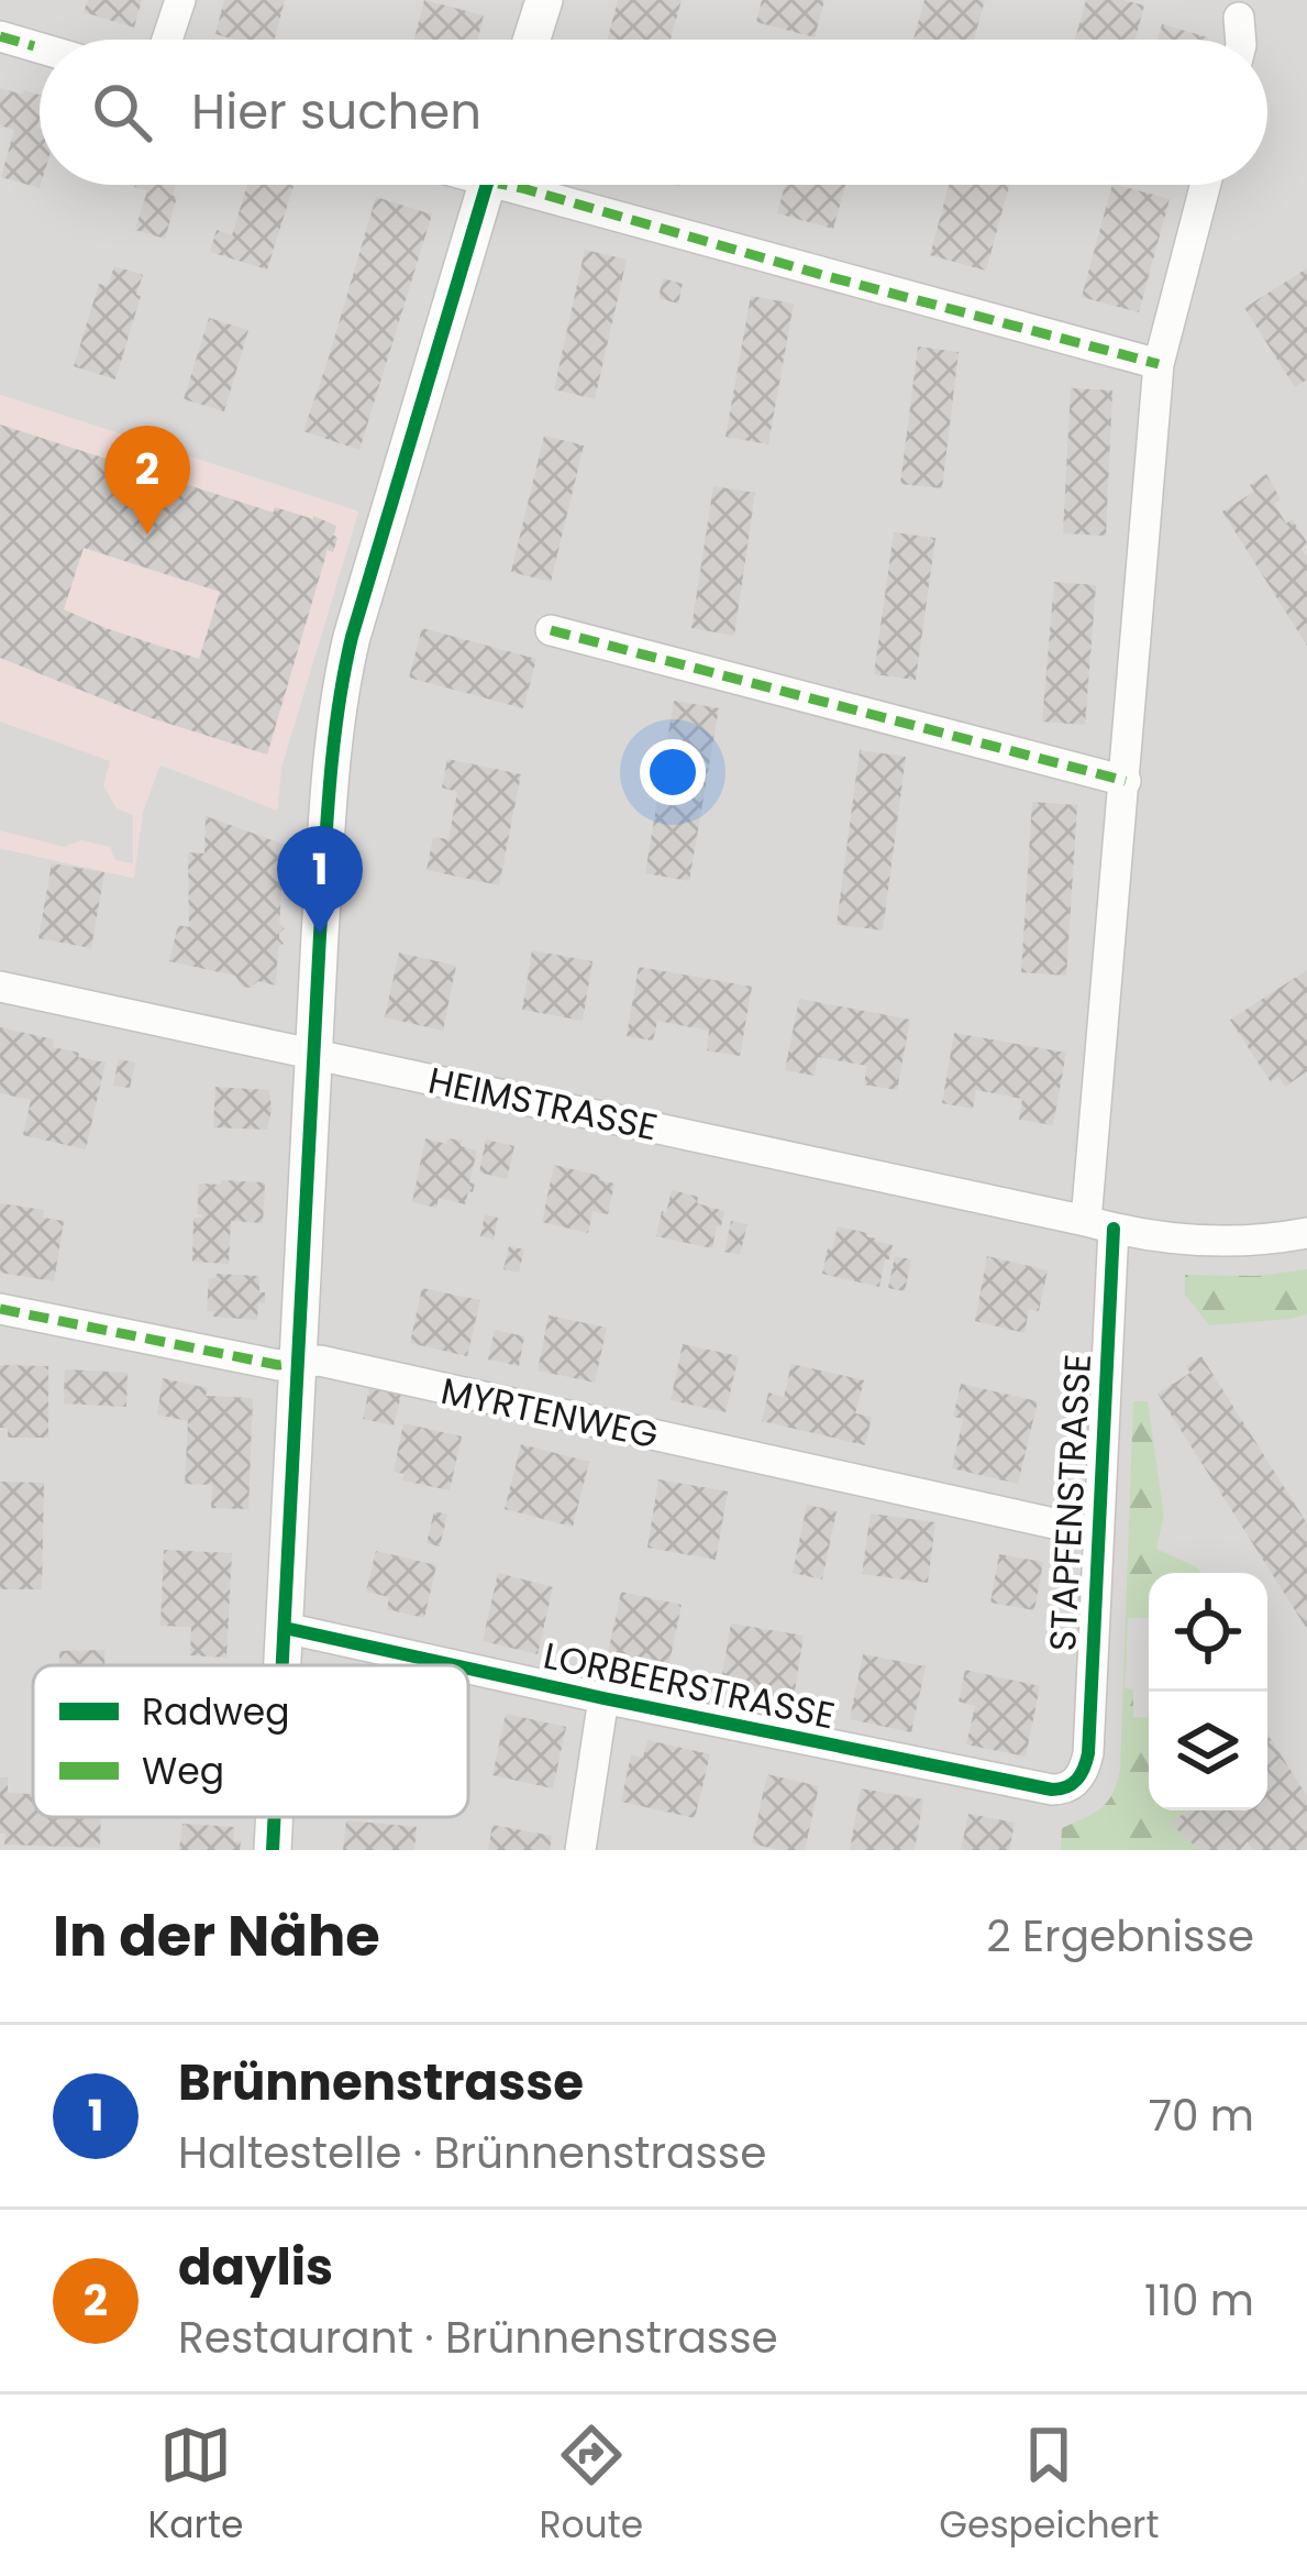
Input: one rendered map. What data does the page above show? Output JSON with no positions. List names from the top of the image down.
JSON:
{
  "streets": {
    "street": [
      "HEIMSTRASSE",
      "MYRTENWEG",
      "STAPFENSTRASSE",
      "LORBEERSTRASSE"
    ]
  },
  "crossings": [
    ["HEIMSTRASSE", "STAPFENSTRASSE"],
    ["MYRTENWEG", "STAPFENSTRASSE"],
    ["STAPFENSTRASSE", "LORBEERSTRASSE"]
  ],
  "legend": ["Radweg", "Weg"],
  "page": {
    "search": "Hier suchen",
    "pins": ["2", "1"],
    "heading": ["In der Nähe", "2 Ergebnisse"],
    "list": [
      {
        "mark": "1",
        "name": "Brünnenstrasse",
        "note": "Haltestelle · Brünnenstrasse",
        "value": "70 m"
      },
      {
        "mark": "2",
        "name": "daylis",
        "note": "Restaurant · Brünnenstrasse",
        "value": "110 m"
      }
    ],
    "nav": ["Karte", "Route", "Gespeichert"]
  }
}
